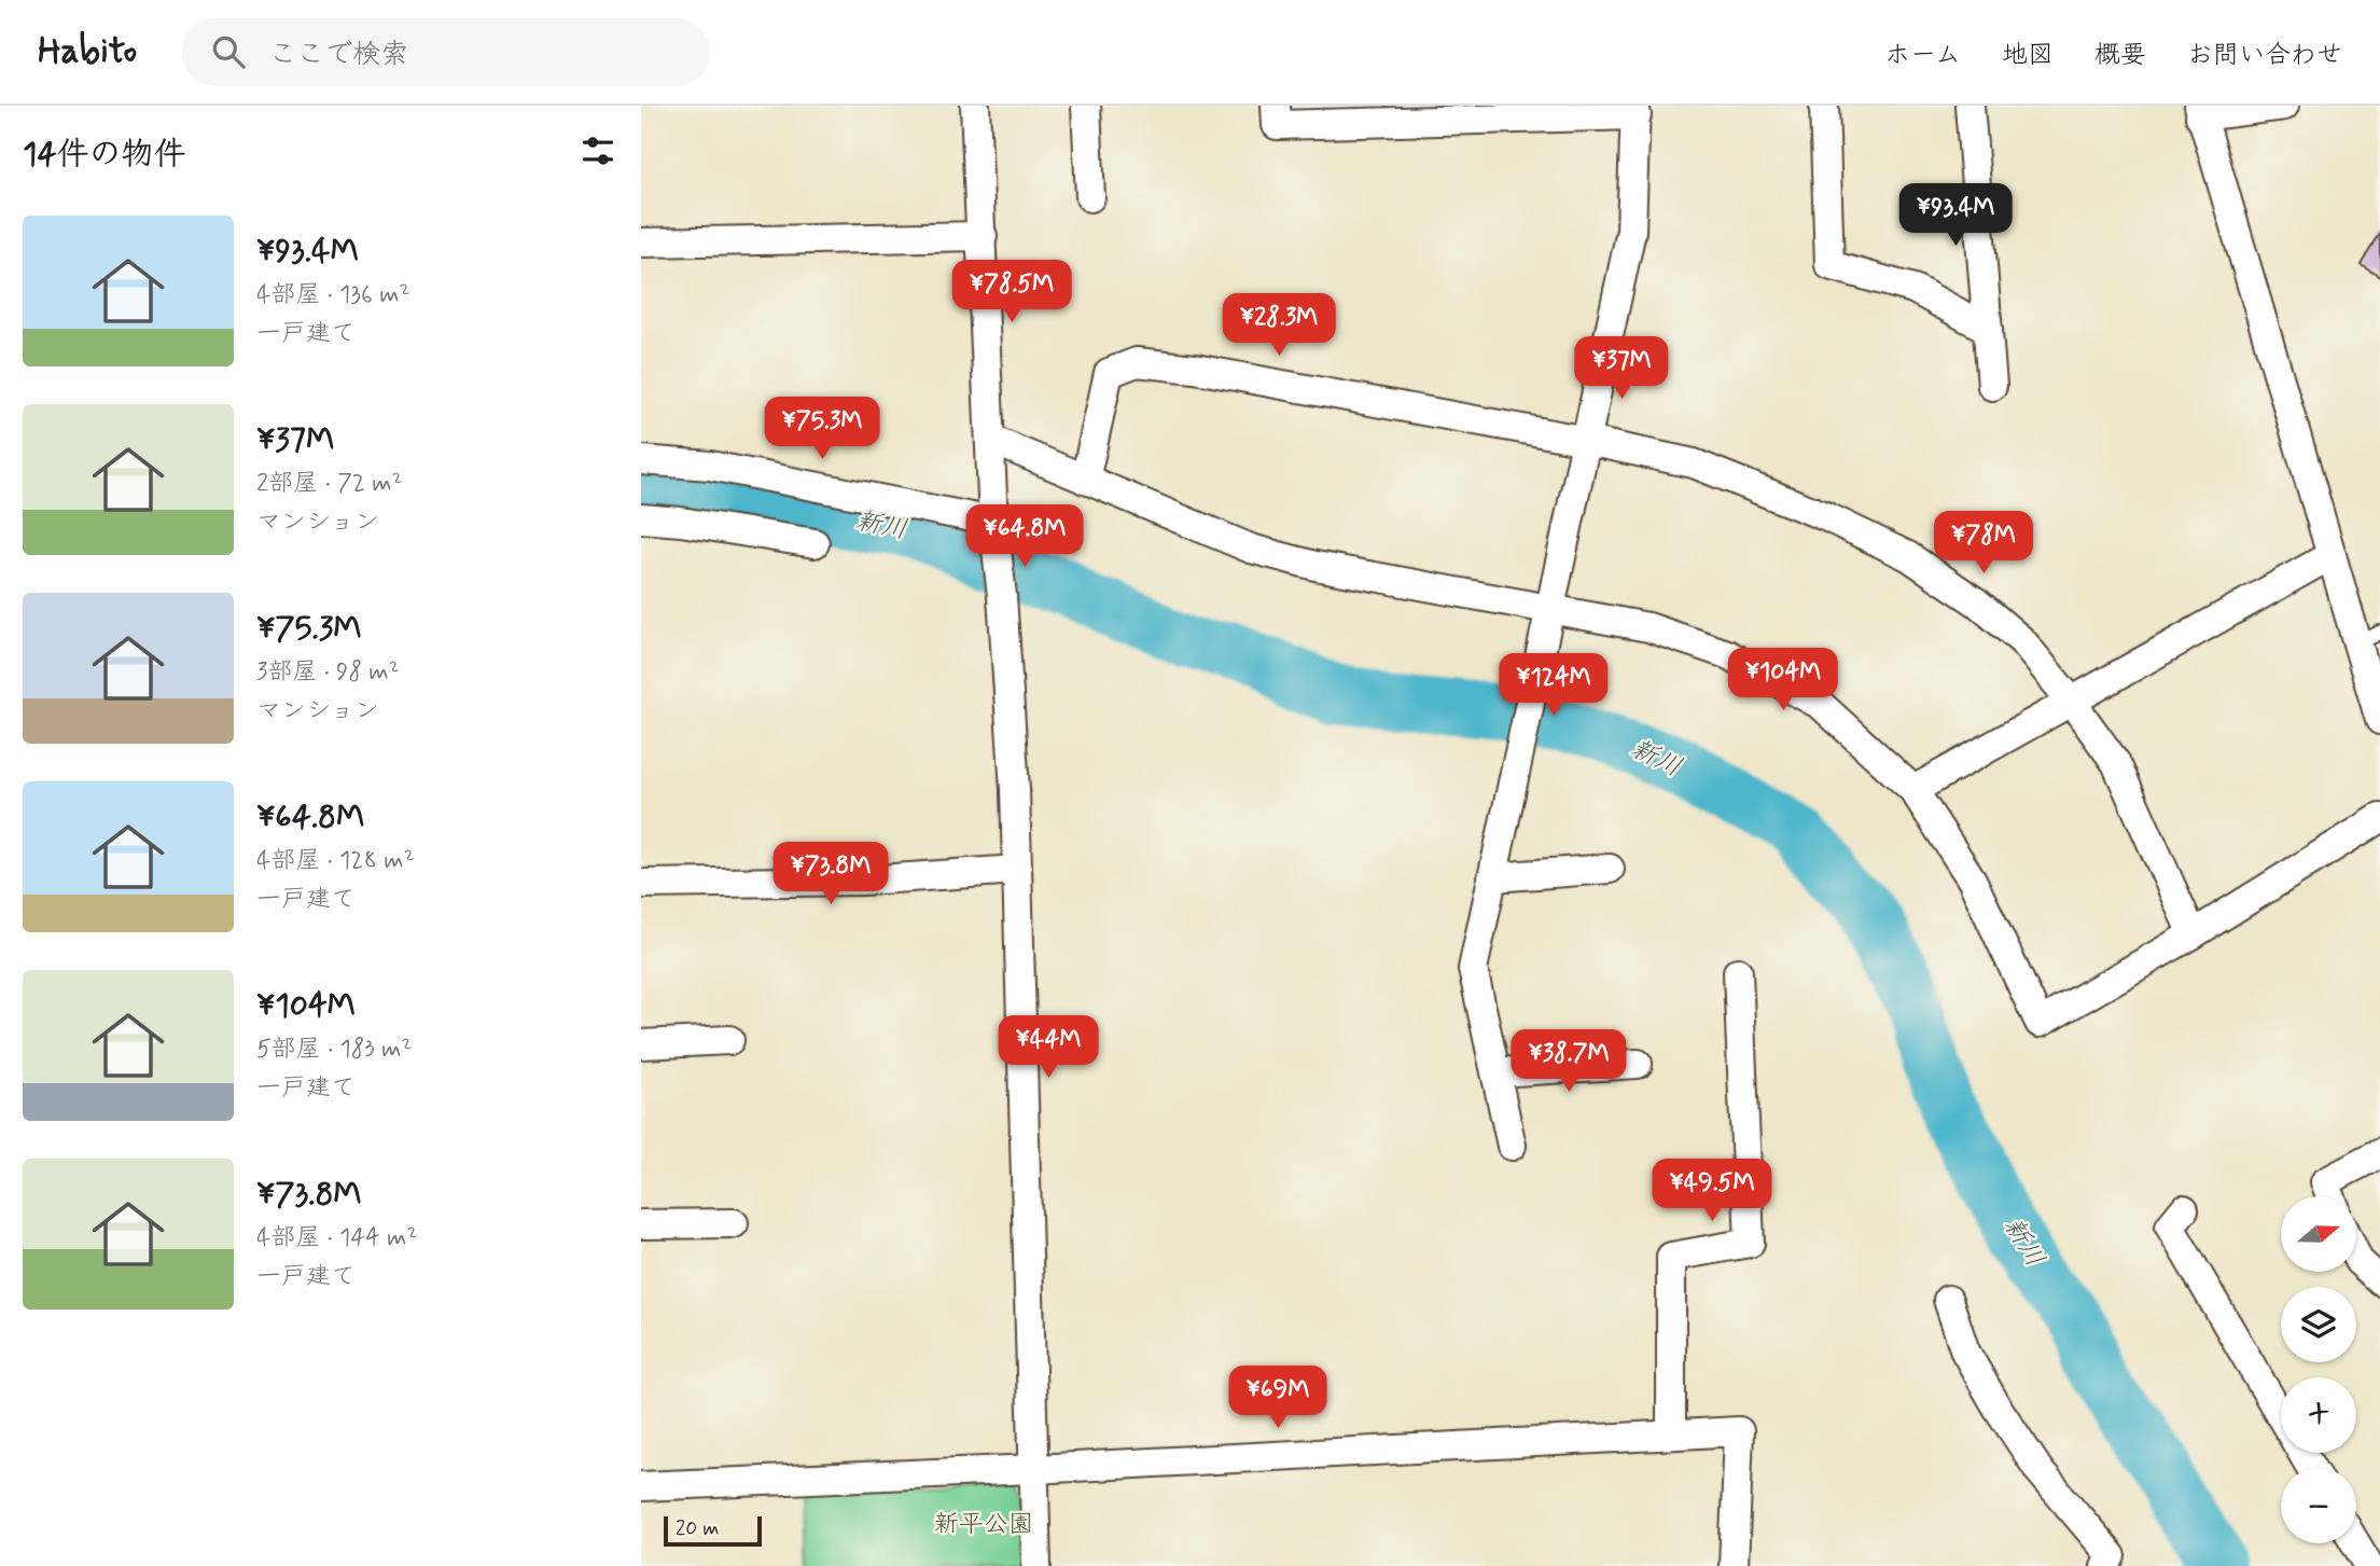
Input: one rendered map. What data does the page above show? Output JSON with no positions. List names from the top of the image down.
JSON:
{
  "water": ["新川"],
  "parks": ["新平公園"],
  "scale_bar": "20 m",
  "north": "right",
  "page": {
    "header": "Habito",
    "search": "ここで検索",
    "nav": [
      "ホーム",
      "地図",
      "概要",
      "お問い合わせ"
    ],
    "heading": "14件の物件",
    "price": [
      "¥93.4M",
      "¥78.5M",
      "¥28.3M",
      "¥37M",
      "¥75.3M",
      "¥64.8M",
      "¥78M",
      "¥104M",
      "¥124M",
      "¥73.8M",
      "¥44M",
      "¥38.7M",
      "¥49.5M",
      "¥69M"
    ],
    "list": [
      {
        "name": "¥93.4M",
        "note": "4部屋 · 136 m² · 一戸建て"
      },
      {
        "name": "¥37M",
        "note": "2部屋 · 72 m² · マンション"
      },
      {
        "name": "¥75.3M",
        "note": "3部屋 · 98 m² · マンション"
      },
      {
        "name": "¥64.8M",
        "note": "4部屋 · 128 m² · 一戸建て"
      },
      {
        "name": "¥104M",
        "note": "5部屋 · 183 m² · 一戸建て"
      },
      {
        "name": "¥73.8M",
        "note": "4部屋 · 144 m² · 一戸建て"
      }
    ],
    "map_buttons": ["+", "−"],
    "scale": "20 m"
  }
}
